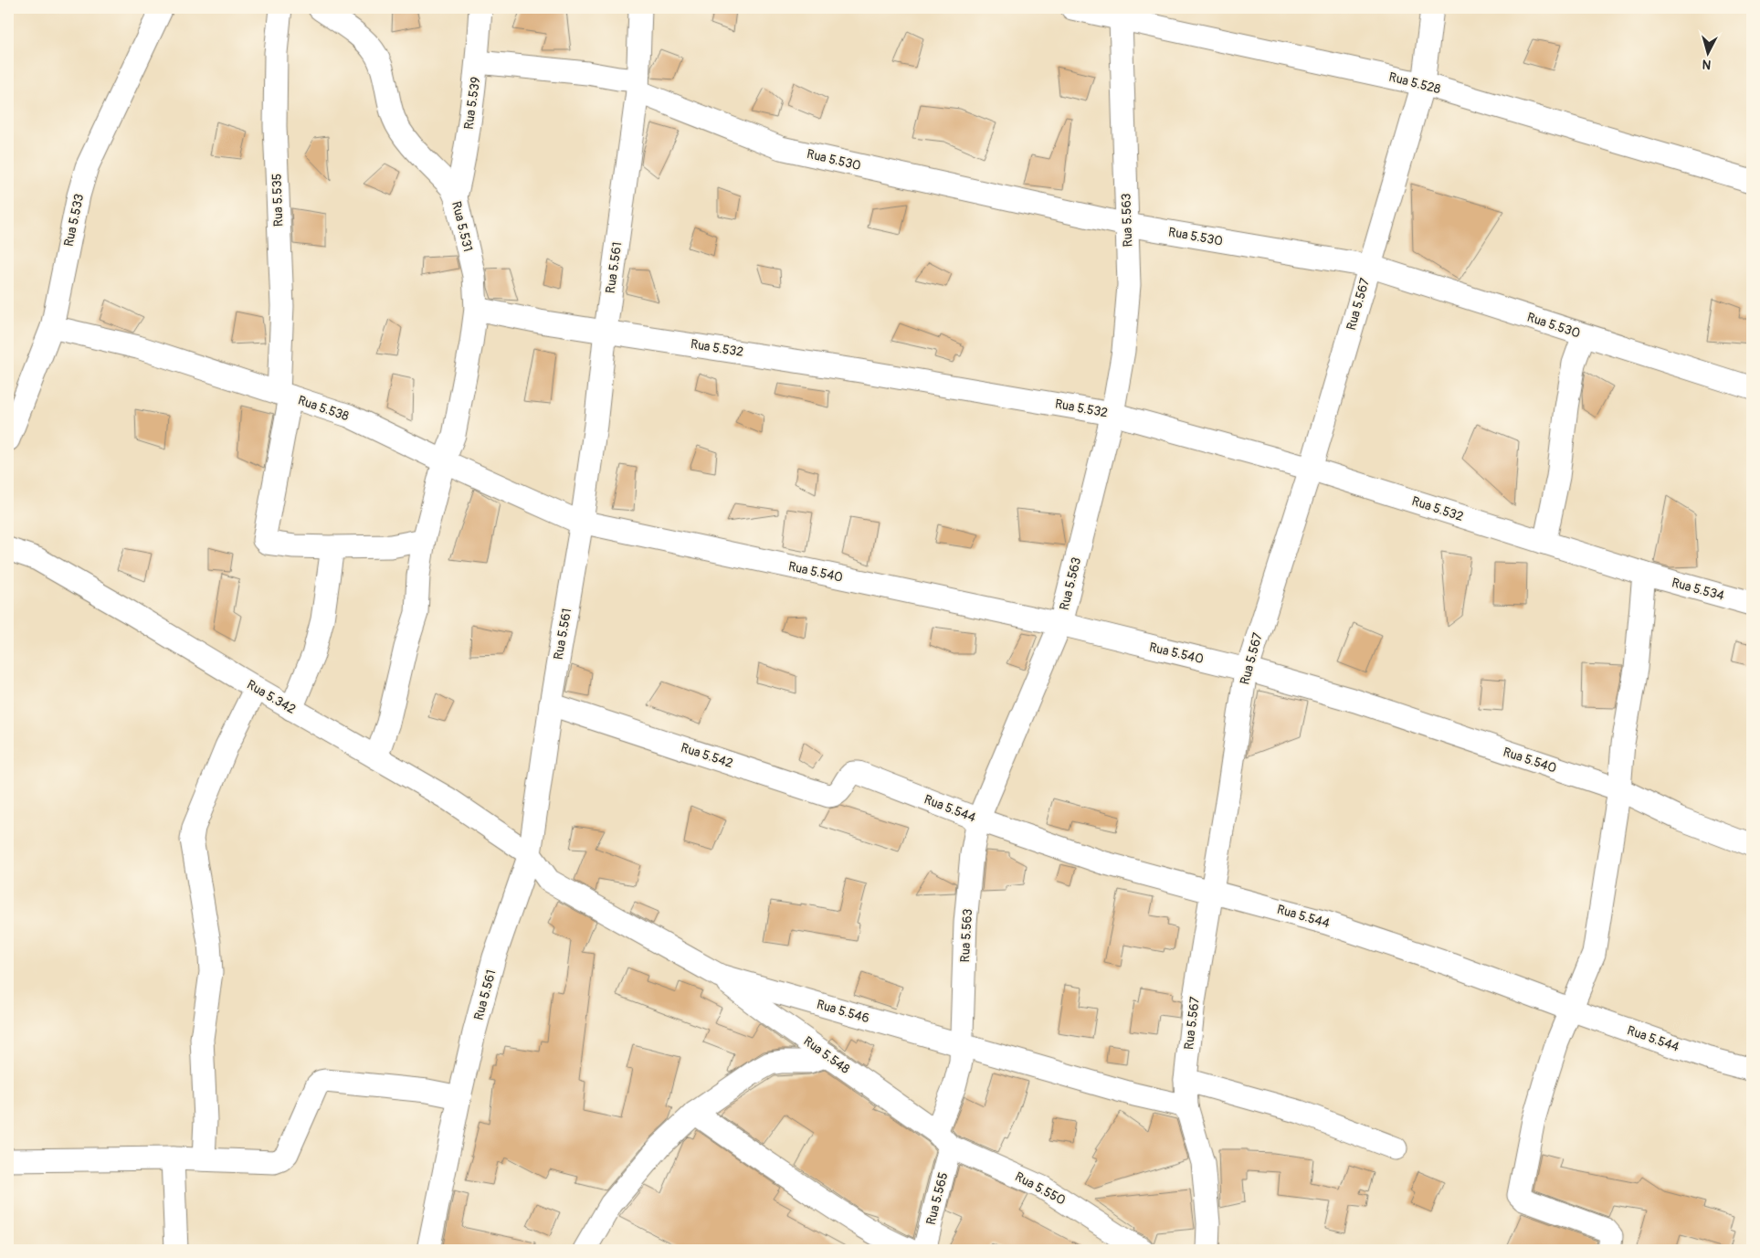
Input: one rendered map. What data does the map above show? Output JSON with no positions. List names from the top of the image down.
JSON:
{
  "streets": {
    "street": [
      "Rua 5.528",
      "Rua 5.539",
      "Rua 5.530",
      "Rua 5.535",
      "Rua 5.533",
      "Rua 5.563",
      "Rua 5.531",
      "Rua 5.561",
      "Rua 5.567",
      "Rua 5.532",
      "Rua 5.538",
      "Rua 5.540",
      "Rua 5.534",
      "Rua 5.342",
      "Rua 5.542",
      "Rua 5.544",
      "Rua 5.546",
      "Rua 5.548",
      "Rua 5.550",
      "Rua 5.565"
    ]
  },
  "crossings": [
    ["Rua 5.528", "Rua 5.563"],
    ["Rua 5.528", "Rua 5.567"],
    ["Rua 5.539", "Rua 5.530"],
    ["Rua 5.539", "Rua 5.531"],
    ["Rua 5.530", "Rua 5.563"],
    ["Rua 5.530", "Rua 5.561"],
    ["Rua 5.530", "Rua 5.567"],
    ["Rua 5.535", "Rua 5.538"],
    ["Rua 5.533", "Rua 5.538"],
    ["Rua 5.563", "Rua 5.532"],
    ["Rua 5.563", "Rua 5.540"],
    ["Rua 5.563", "Rua 5.544"],
    ["Rua 5.563", "Rua 5.546"],
    ["Rua 5.563", "Rua 5.548"],
    ["Rua 5.563", "Rua 5.550"],
    ["Rua 5.563", "Rua 5.565"],
    ["Rua 5.531", "Rua 5.538"],
    ["Rua 5.531", "Rua 5.342"],
    ["Rua 5.561", "Rua 5.532"],
    ["Rua 5.561", "Rua 5.538"],
    ["Rua 5.561", "Rua 5.540"],
    ["Rua 5.561", "Rua 5.342"],
    ["Rua 5.561", "Rua 5.542"],
    ["Rua 5.561", "Rua 5.546"],
    ["Rua 5.567", "Rua 5.532"],
    ["Rua 5.567", "Rua 5.540"],
    ["Rua 5.567", "Rua 5.544"],
    ["Rua 5.567", "Rua 5.546"],
    ["Rua 5.532", "Rua 5.534"],
    ["Rua 5.538", "Rua 5.540"],
    ["Rua 5.342", "Rua 5.546"],
    ["Rua 5.542", "Rua 5.544"],
    ["Rua 5.546", "Rua 5.548"],
    ["Rua 5.548", "Rua 5.550"],
    ["Rua 5.548", "Rua 5.565"],
    ["Rua 5.550", "Rua 5.565"]
  ],
  "north": "bottom"
}
